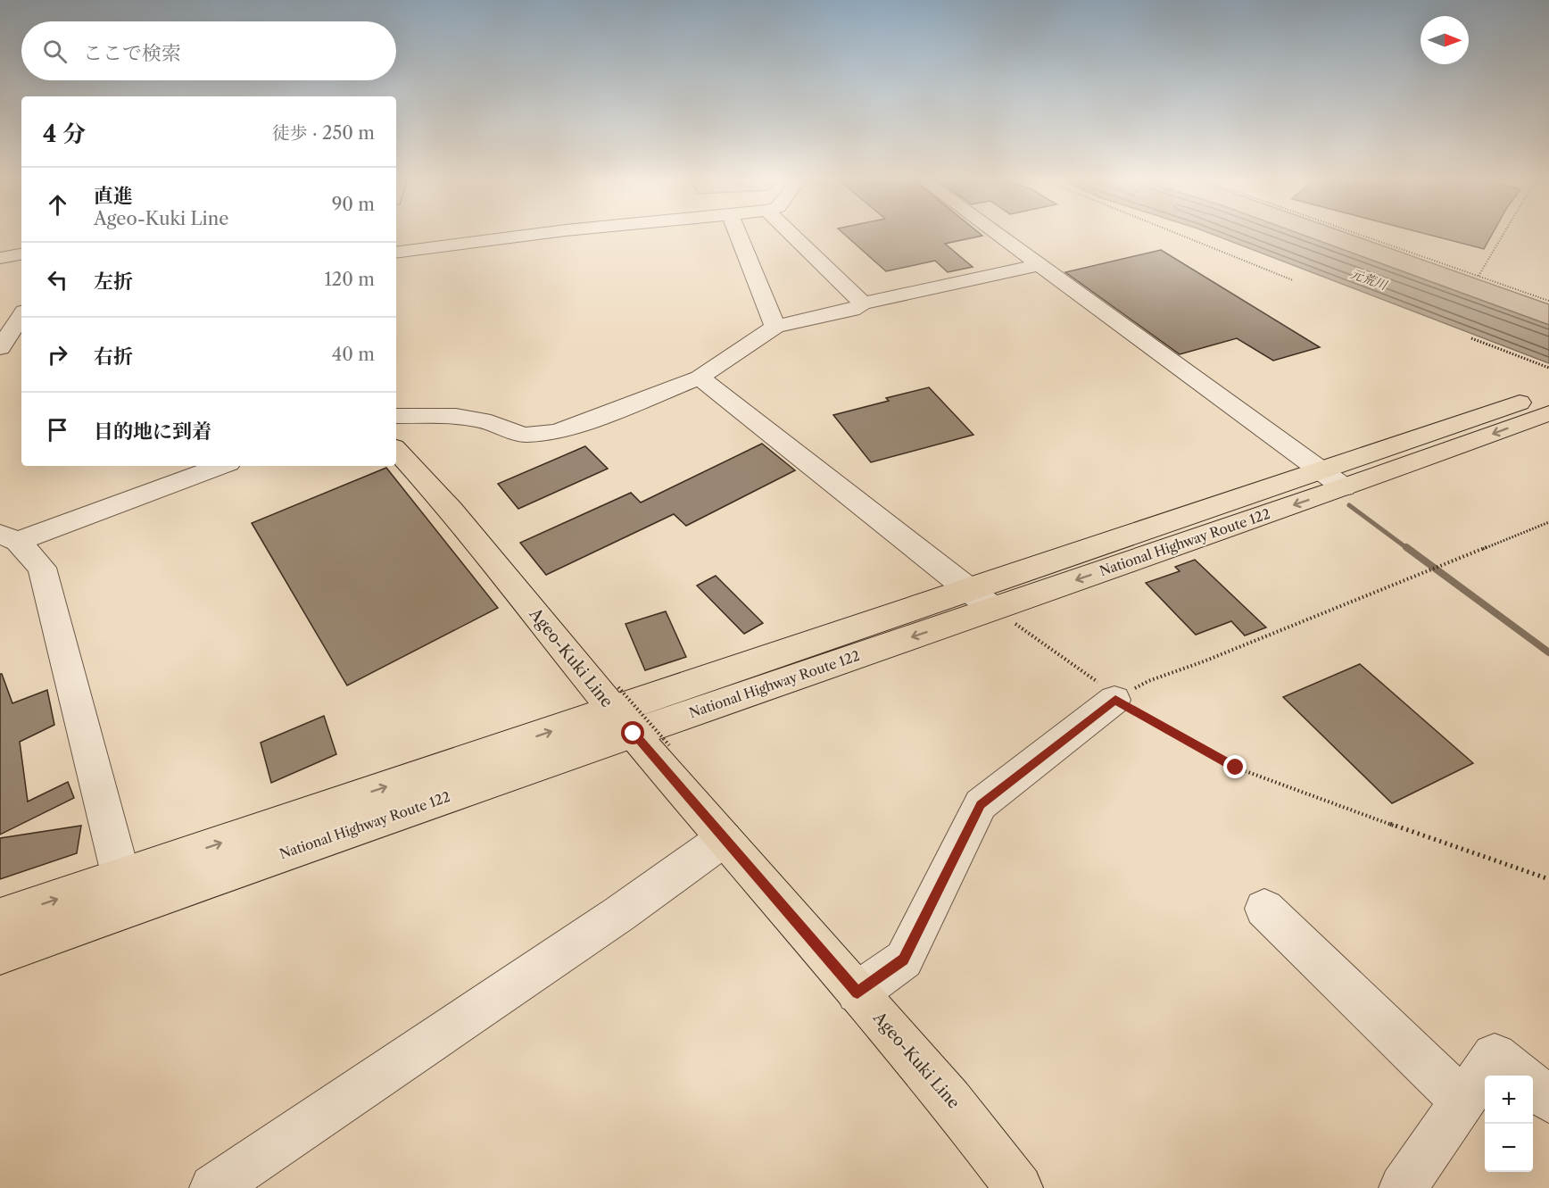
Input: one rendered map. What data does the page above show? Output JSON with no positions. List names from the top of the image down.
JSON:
{
  "streets": {
    "main road": ["National Highway Route 122", "Ageo-Kuki Line"]
  },
  "crossings": [
    ["National Highway Route 122", "Ageo-Kuki Line"]
  ],
  "water": ["元荒川"],
  "north": "right",
  "page": {
    "search": "ここで検索",
    "heading": ["4 分", "徒歩 · 250 m"],
    "list": [
      ["直進", "Ageo-Kuki Line", "90 m"],
      ["左折", "120 m"],
      ["右折", "40 m"],
      "目的地に到着"
    ],
    "map_buttons": ["+", "−"]
  }
}
